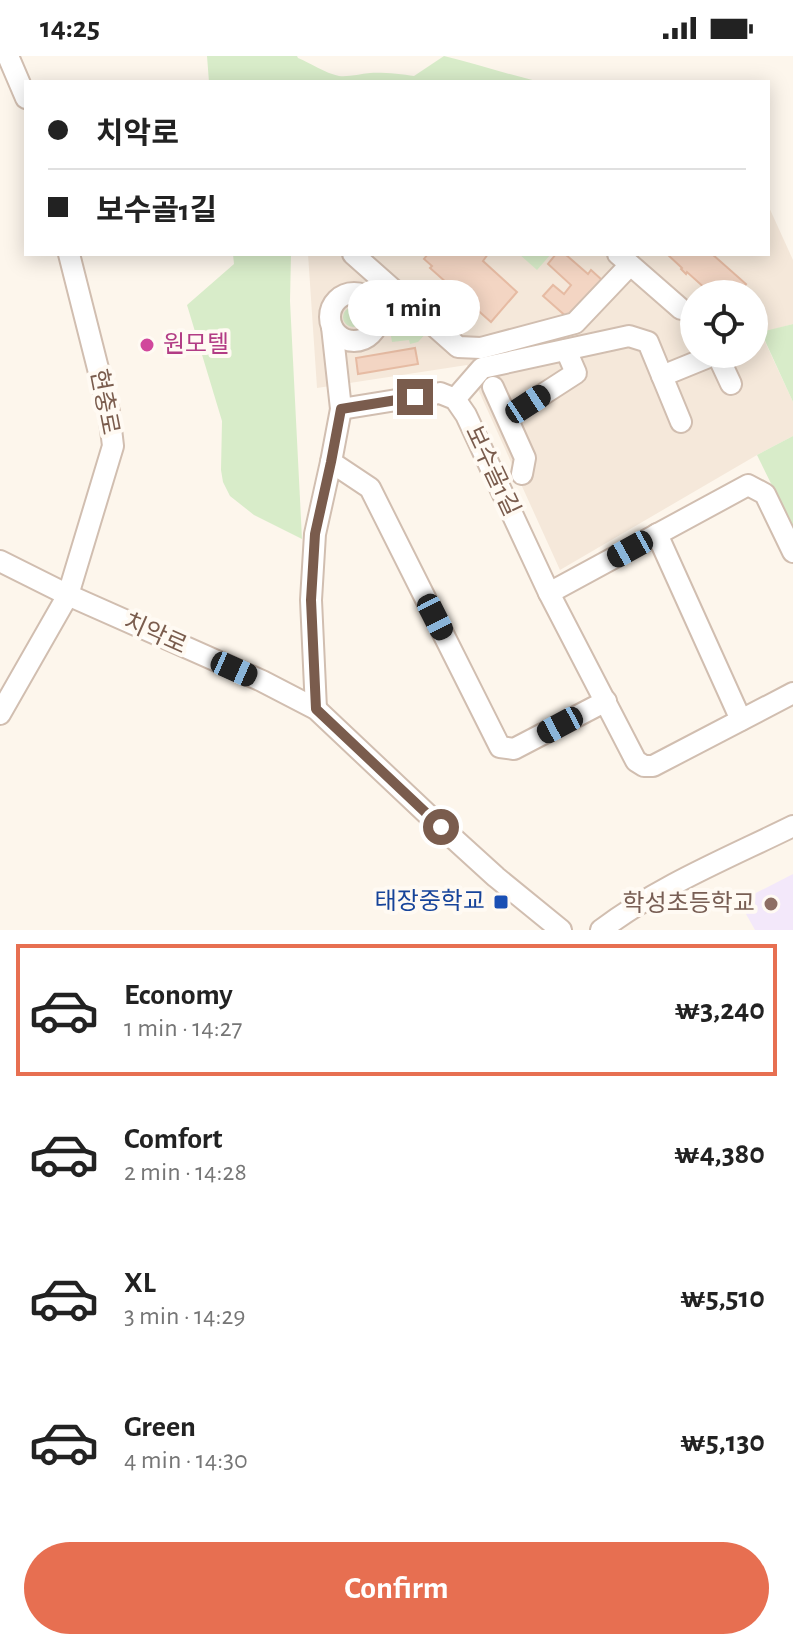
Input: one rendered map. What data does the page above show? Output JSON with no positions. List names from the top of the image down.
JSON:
{
  "streets": {
    "street": ["현충로", "보수골1길", "치악로"]
  },
  "crossings": [
    ["현충로", "치악로"]
  ],
  "places": {
    "other": ["원모텔", "학성초등학교"],
    "transit": ["태장중학교"]
  },
  "page": {
    "status": "14:25",
    "banner": ["치악로", "보수골1길"],
    "bubble": "1 min",
    "list": [
      {
        "name": "Economy",
        "note": "1 min · 14:27",
        "value": "₩3,240"
      },
      {
        "name": "Comfort",
        "note": "2 min · 14:28",
        "value": "₩4,380"
      },
      {
        "name": "XL",
        "note": "3 min · 14:29",
        "value": "₩5,510"
      },
      {
        "name": "Green",
        "note": "4 min · 14:30",
        "value": "₩5,130"
      }
    ],
    "buttons": "Confirm"
  }
}
